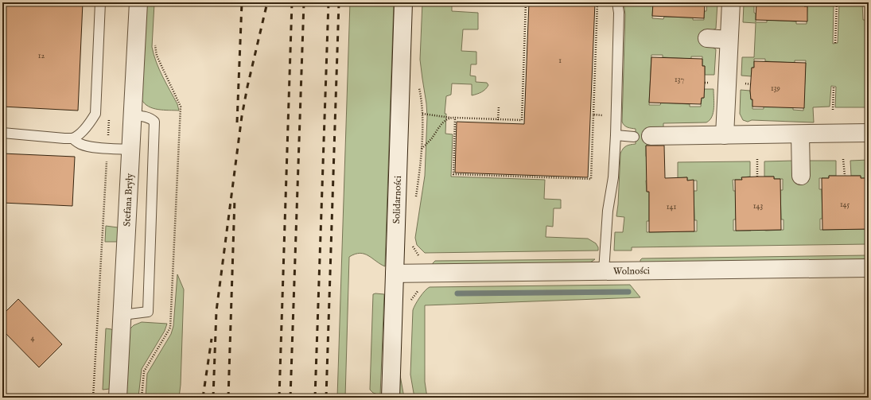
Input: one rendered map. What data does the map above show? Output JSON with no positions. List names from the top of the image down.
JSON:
{
  "streets": {
    "street": ["Stefana Bryły", "Solidarności", "Wolności"]
  },
  "crossings": [
    ["Solidarności", "Wolności"]
  ],
  "house_numbers": [
    "12",
    "1",
    "137",
    "139",
    "145",
    "143",
    "141",
    "4"
  ]
}
